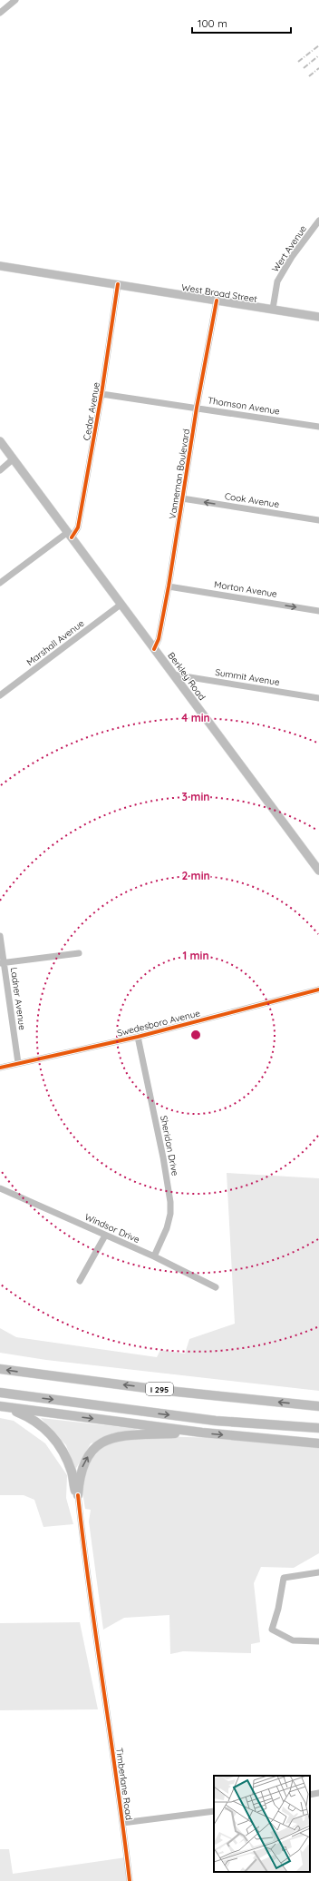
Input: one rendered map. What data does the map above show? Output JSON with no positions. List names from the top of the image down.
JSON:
{
  "streets": {
    "highway": ["I 295"],
    "main road": ["West Broad Street", "Berkley Road"],
    "street": [
      "Wert Avenue",
      "Thomson Avenue",
      "Cedar Avenue",
      "Vanneman Boulevard",
      "Cook Avenue",
      "Morton Avenue",
      "Marshall Avenue",
      "Summit Avenue",
      "Ladner Avenue",
      "Swedesboro Avenue",
      "Sheridan Drive",
      "Windsor Drive",
      "Timberlane Road"
    ]
  },
  "crossings": [
    ["Wert Avenue", "West Broad Street"],
    ["West Broad Street", "Cedar Avenue"],
    ["West Broad Street", "Vanneman Boulevard"],
    ["Thomson Avenue", "Cedar Avenue"],
    ["Thomson Avenue", "Vanneman Boulevard"],
    ["Cedar Avenue", "Berkley Road"],
    ["Vanneman Boulevard", "Cook Avenue"],
    ["Vanneman Boulevard", "Morton Avenue"],
    ["Vanneman Boulevard", "Berkley Road"],
    ["Marshall Avenue", "Berkley Road"],
    ["Berkley Road", "Summit Avenue"],
    ["Ladner Avenue", "Swedesboro Avenue"],
    ["Swedesboro Avenue", "Sheridan Drive"],
    ["Sheridan Drive", "Windsor Drive"]
  ],
  "one_way": ["Cook Avenue", "Morton Avenue"],
  "scale_bar": "100 m",
  "rings": [
    "4 min",
    "3 min",
    "2 min",
    "1 min"
  ]
}
